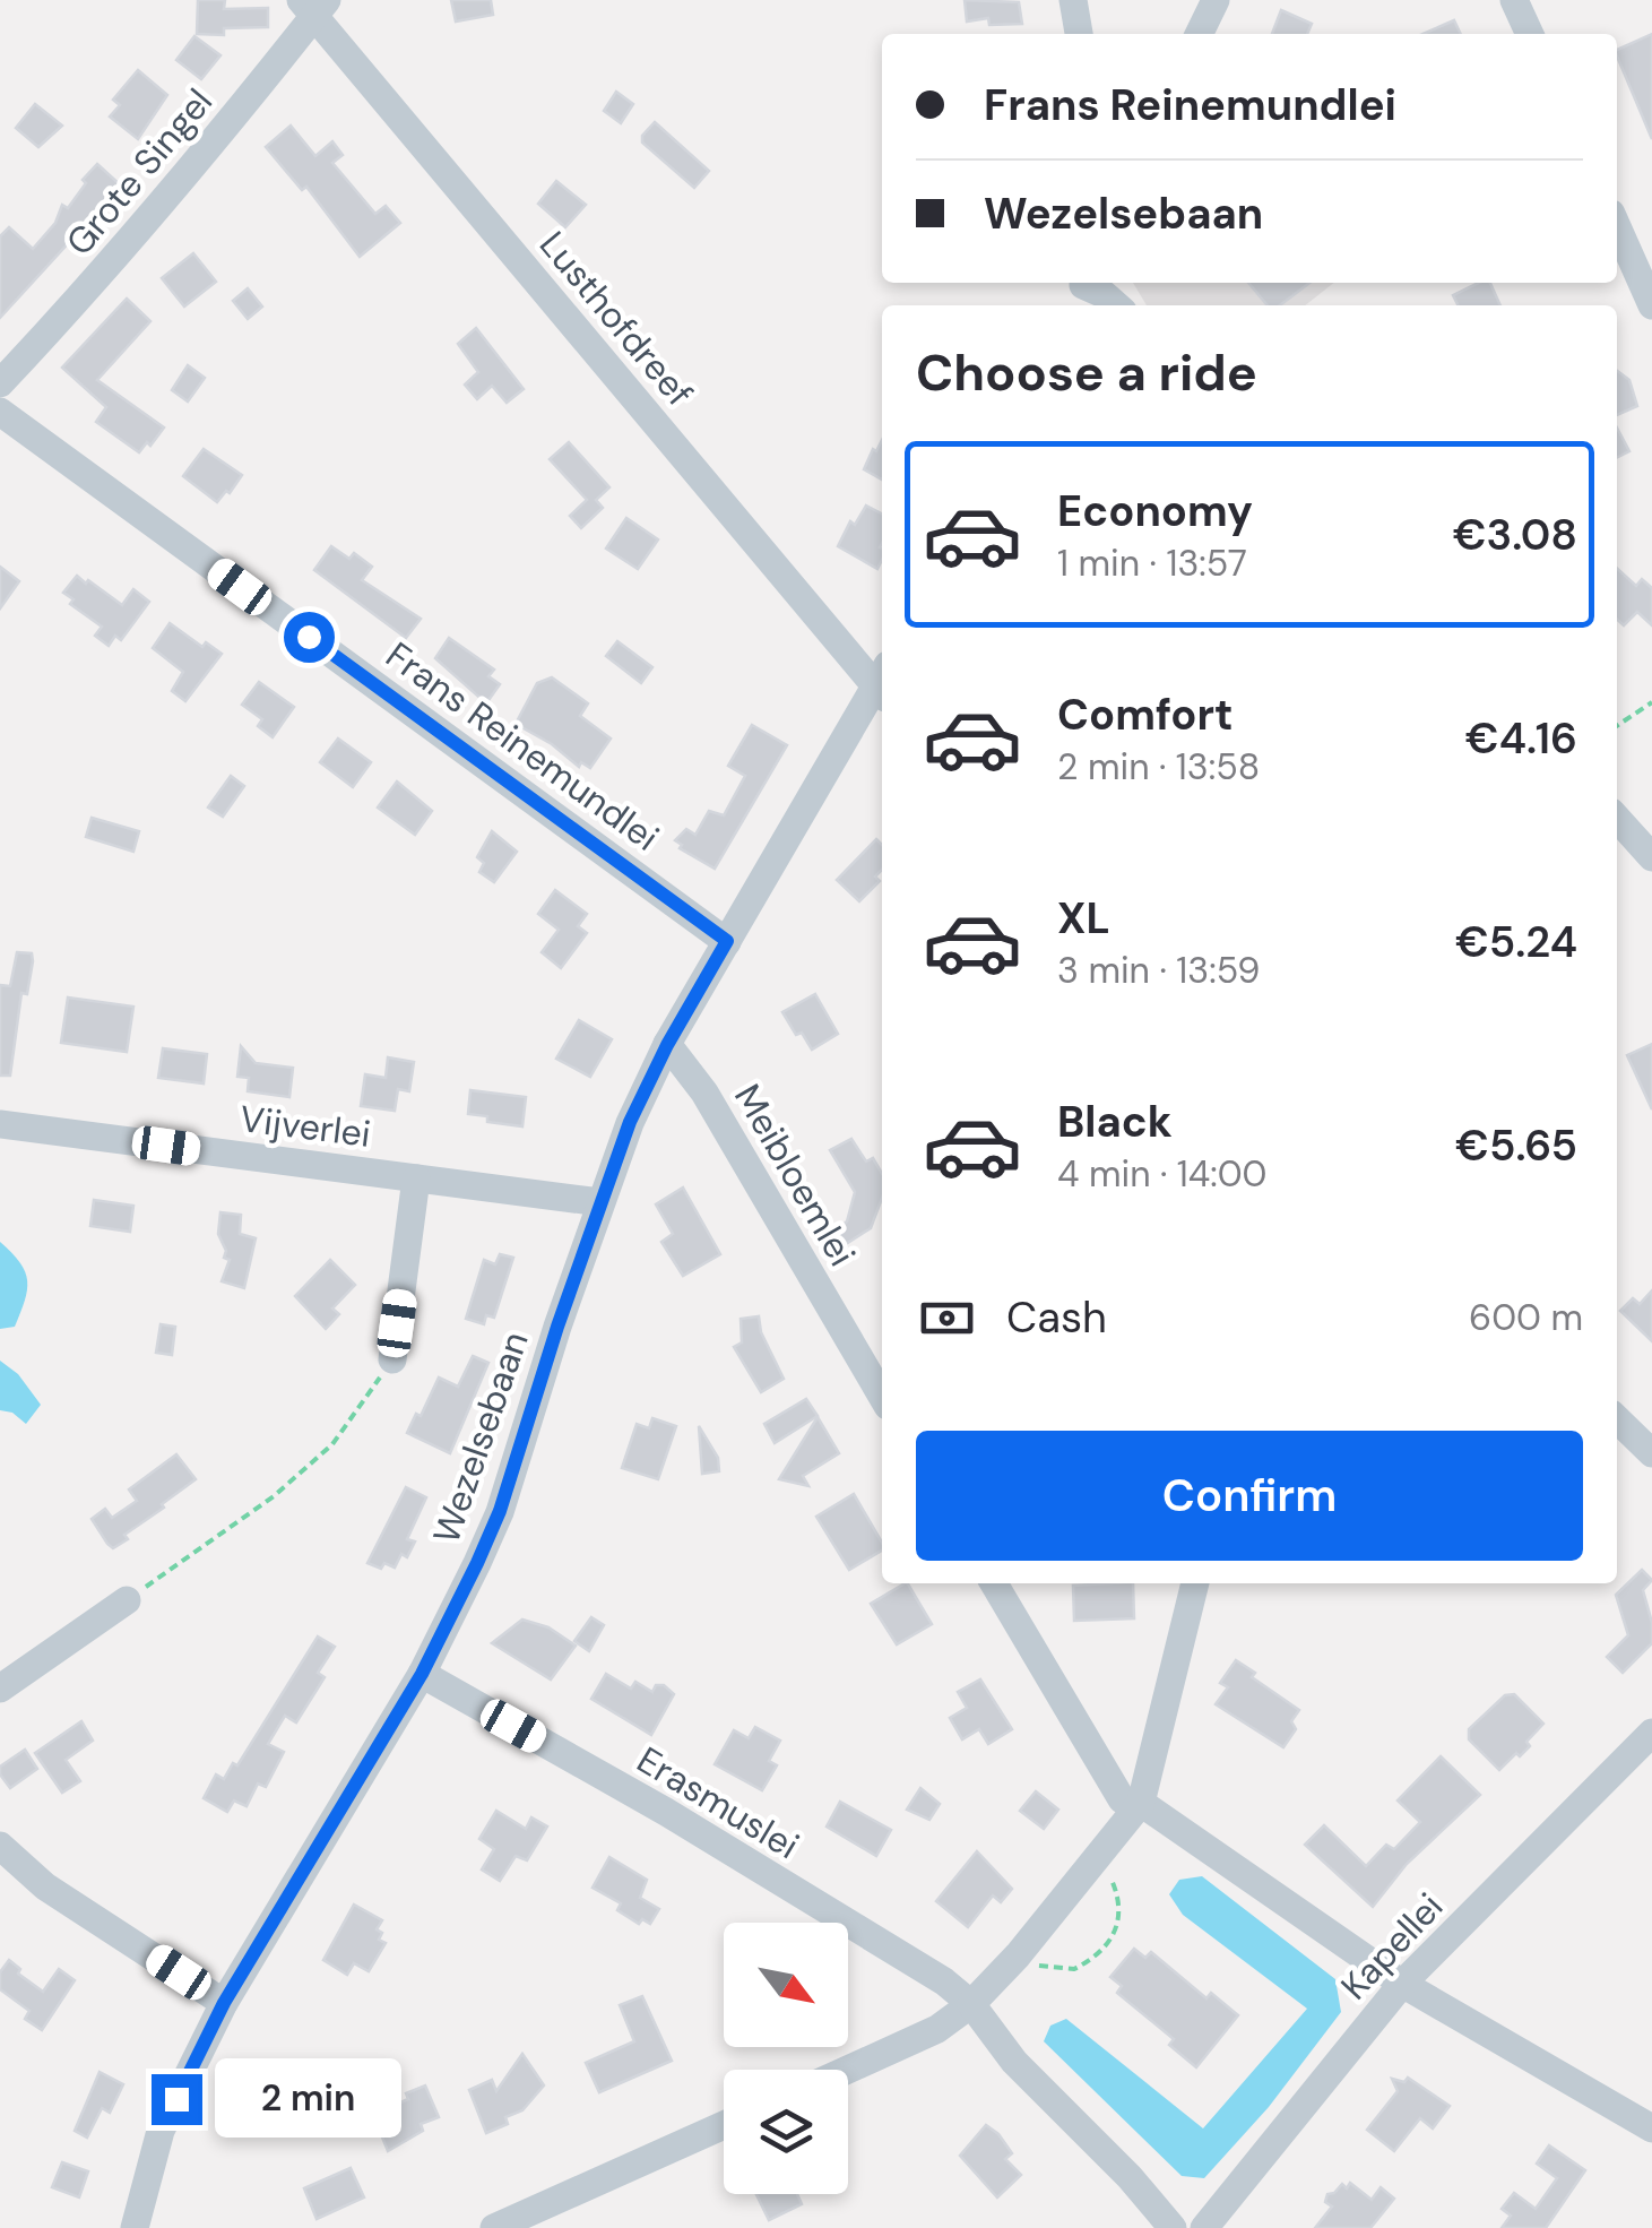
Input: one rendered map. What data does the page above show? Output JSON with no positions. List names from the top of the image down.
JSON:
{
  "streets": {
    "street": [
      "Grote Singel",
      "Lusthofdreef",
      "Frans Reinemundlei",
      "Vijverlei",
      "Meibloemlei",
      "Wezelsebaan",
      "Erasmuslei",
      "Kapellei"
    ]
  },
  "crossings": [
    ["Grote Singel", "Lusthofdreef"],
    ["Frans Reinemundlei", "Wezelsebaan"],
    ["Vijverlei", "Wezelsebaan"],
    ["Meibloemlei", "Wezelsebaan"],
    ["Wezelsebaan", "Erasmuslei"]
  ],
  "north": "bottom right",
  "page": {
    "banner": ["Frans Reinemundlei", "Wezelsebaan"],
    "heading": "Choose a ride",
    "list": [
      {
        "name": "Economy",
        "note": "1 min · 13:57",
        "value": "€3.08"
      },
      {
        "name": "Comfort",
        "note": "2 min · 13:58",
        "value": "€4.16"
      },
      {
        "name": "XL",
        "note": "3 min · 13:59",
        "value": "€5.24"
      },
      {
        "name": "Black",
        "note": "4 min · 14:00",
        "value": "€5.65"
      }
    ],
    "pay": ["Cash", "600 m"],
    "buttons": "Confirm",
    "bubble": "2 min"
  }
}
